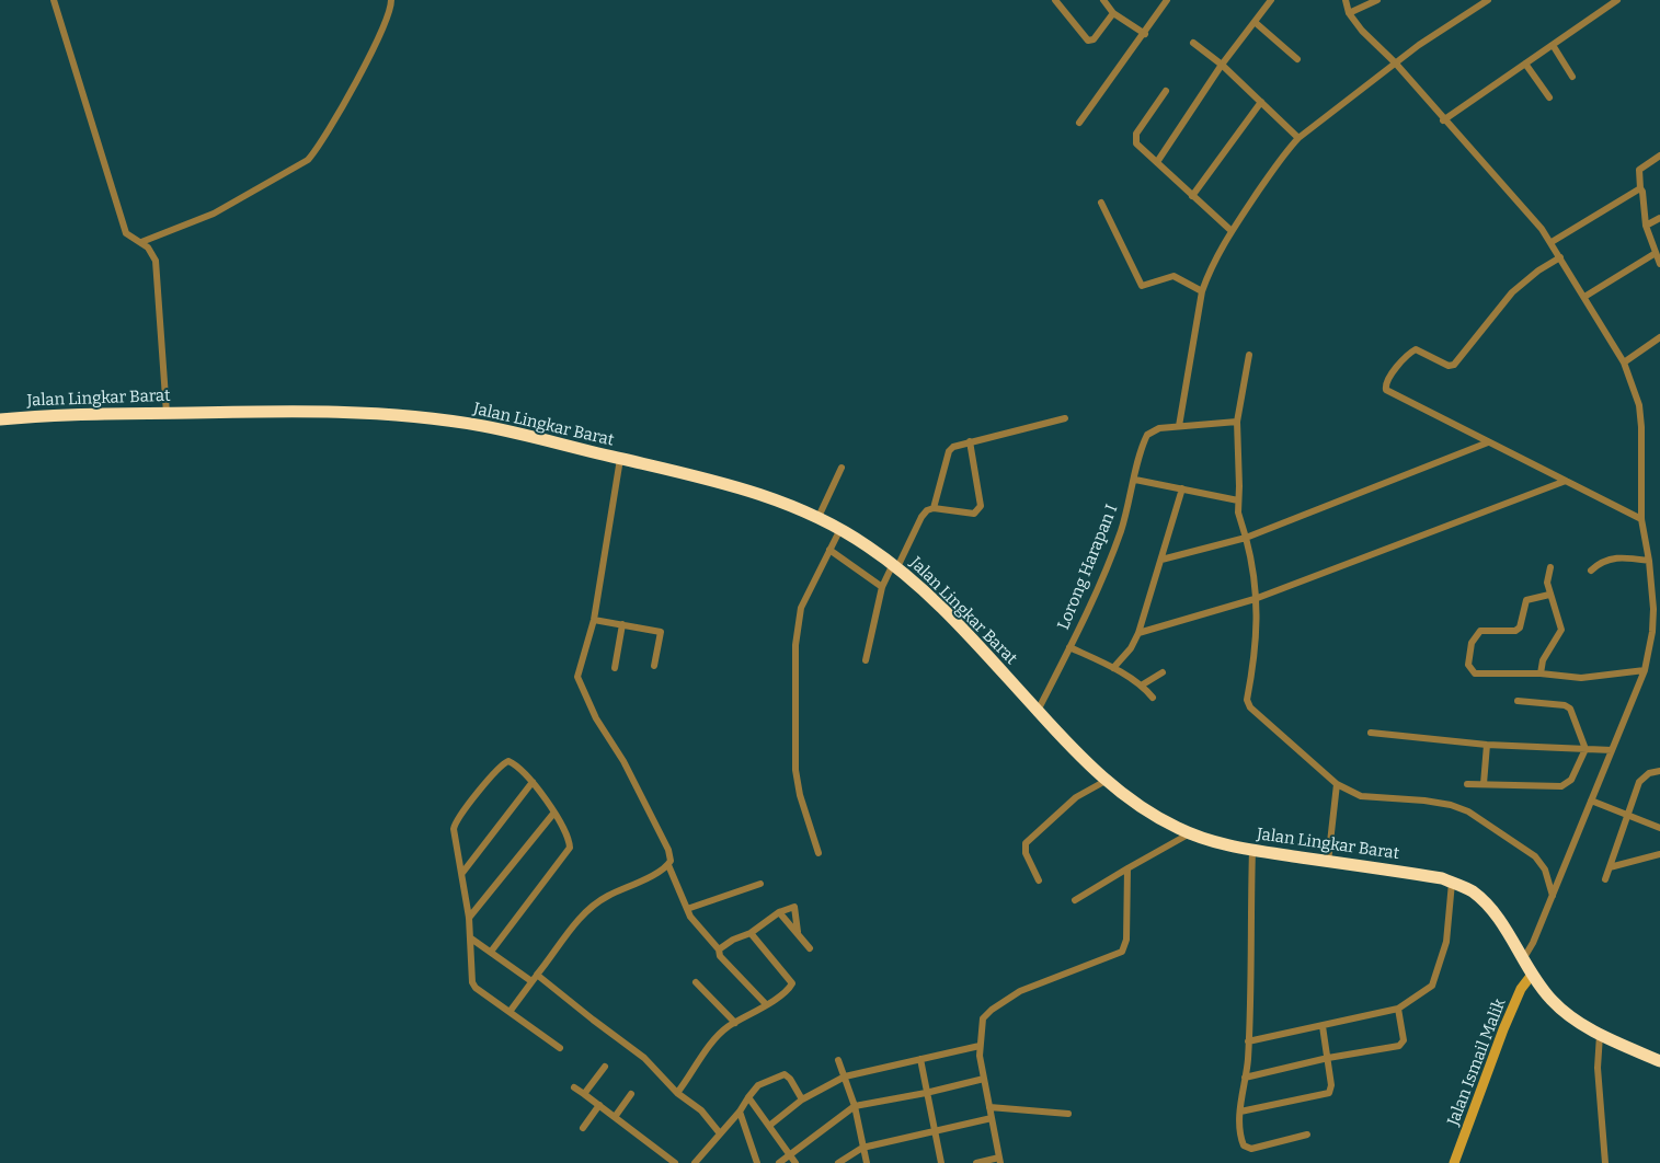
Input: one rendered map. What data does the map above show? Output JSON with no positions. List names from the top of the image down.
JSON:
{
  "streets": {
    "highway": ["Jalan Lingkar Barat"],
    "main road": ["Jalan Ismail Malik"],
    "street": ["Lorong Harapan I"]
  },
  "crossings": [
    ["Jalan Lingkar Barat", "Lorong Harapan I"],
    ["Jalan Lingkar Barat", "Jalan Ismail Malik"]
  ]
}
